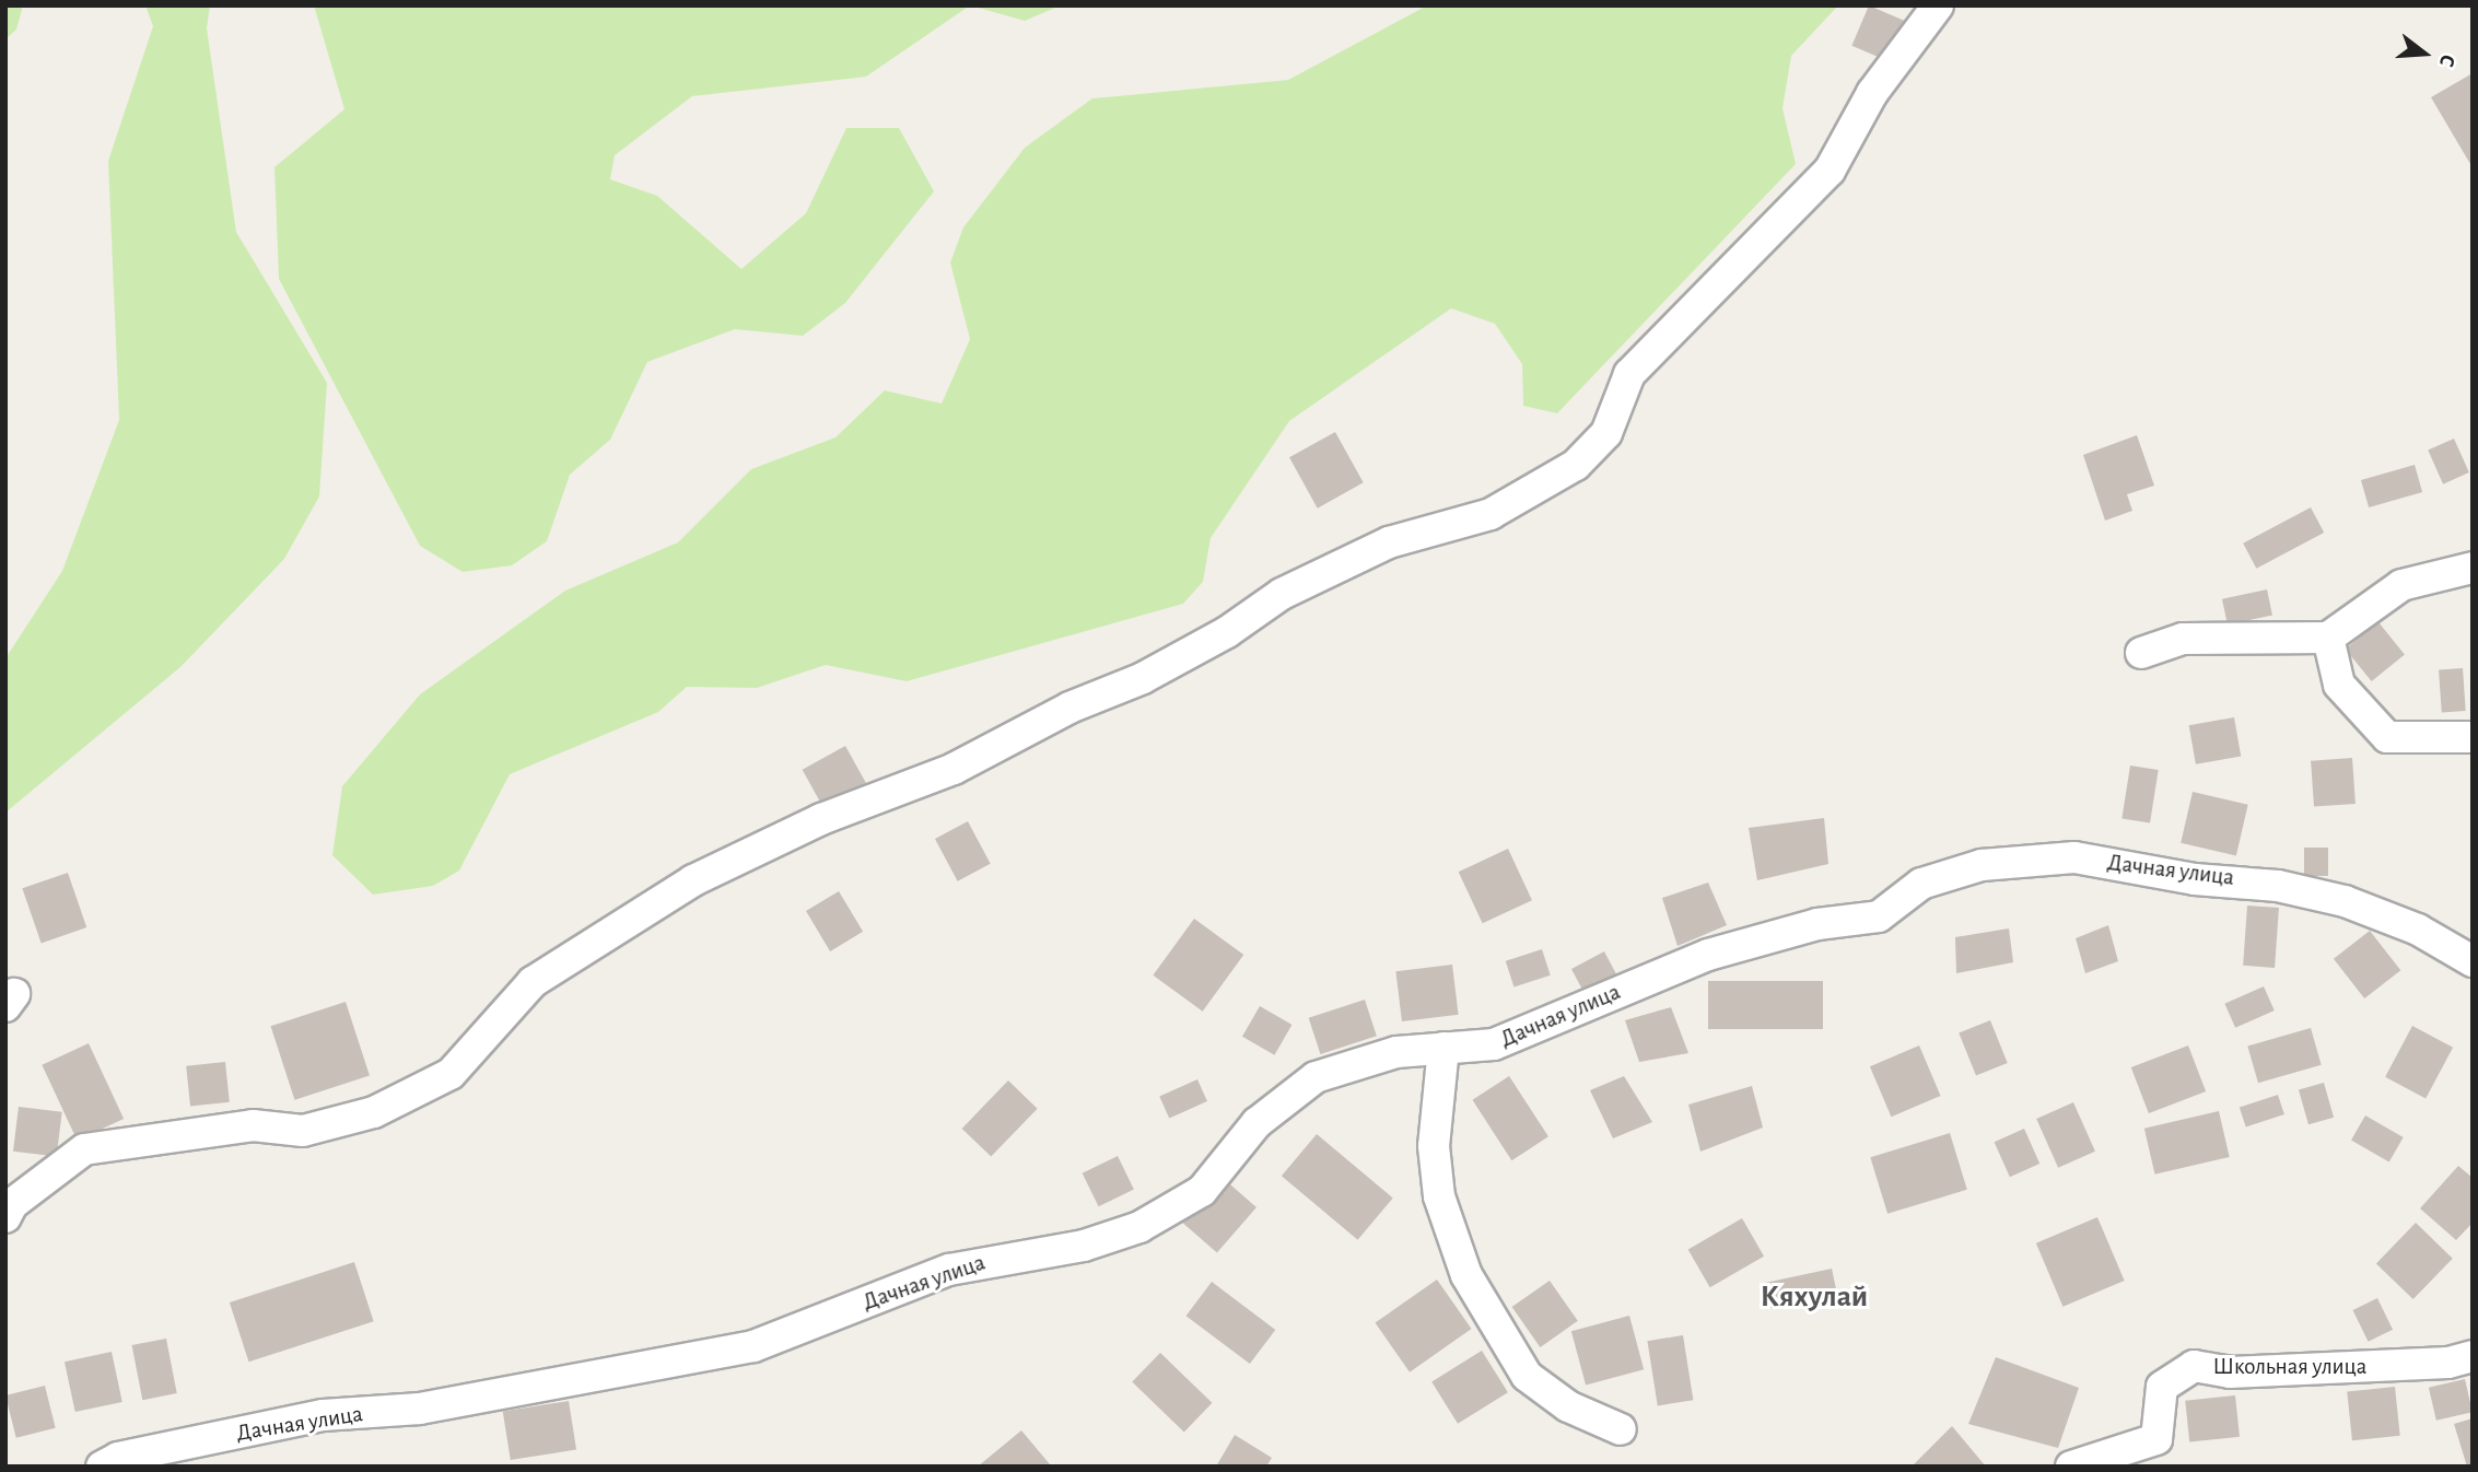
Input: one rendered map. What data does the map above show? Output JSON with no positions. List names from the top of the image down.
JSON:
{
  "streets": {
    "street": ["Дачная улица", "Школьная улица"]
  },
  "districts": ["Кяхулай"],
  "north": "right"
}
